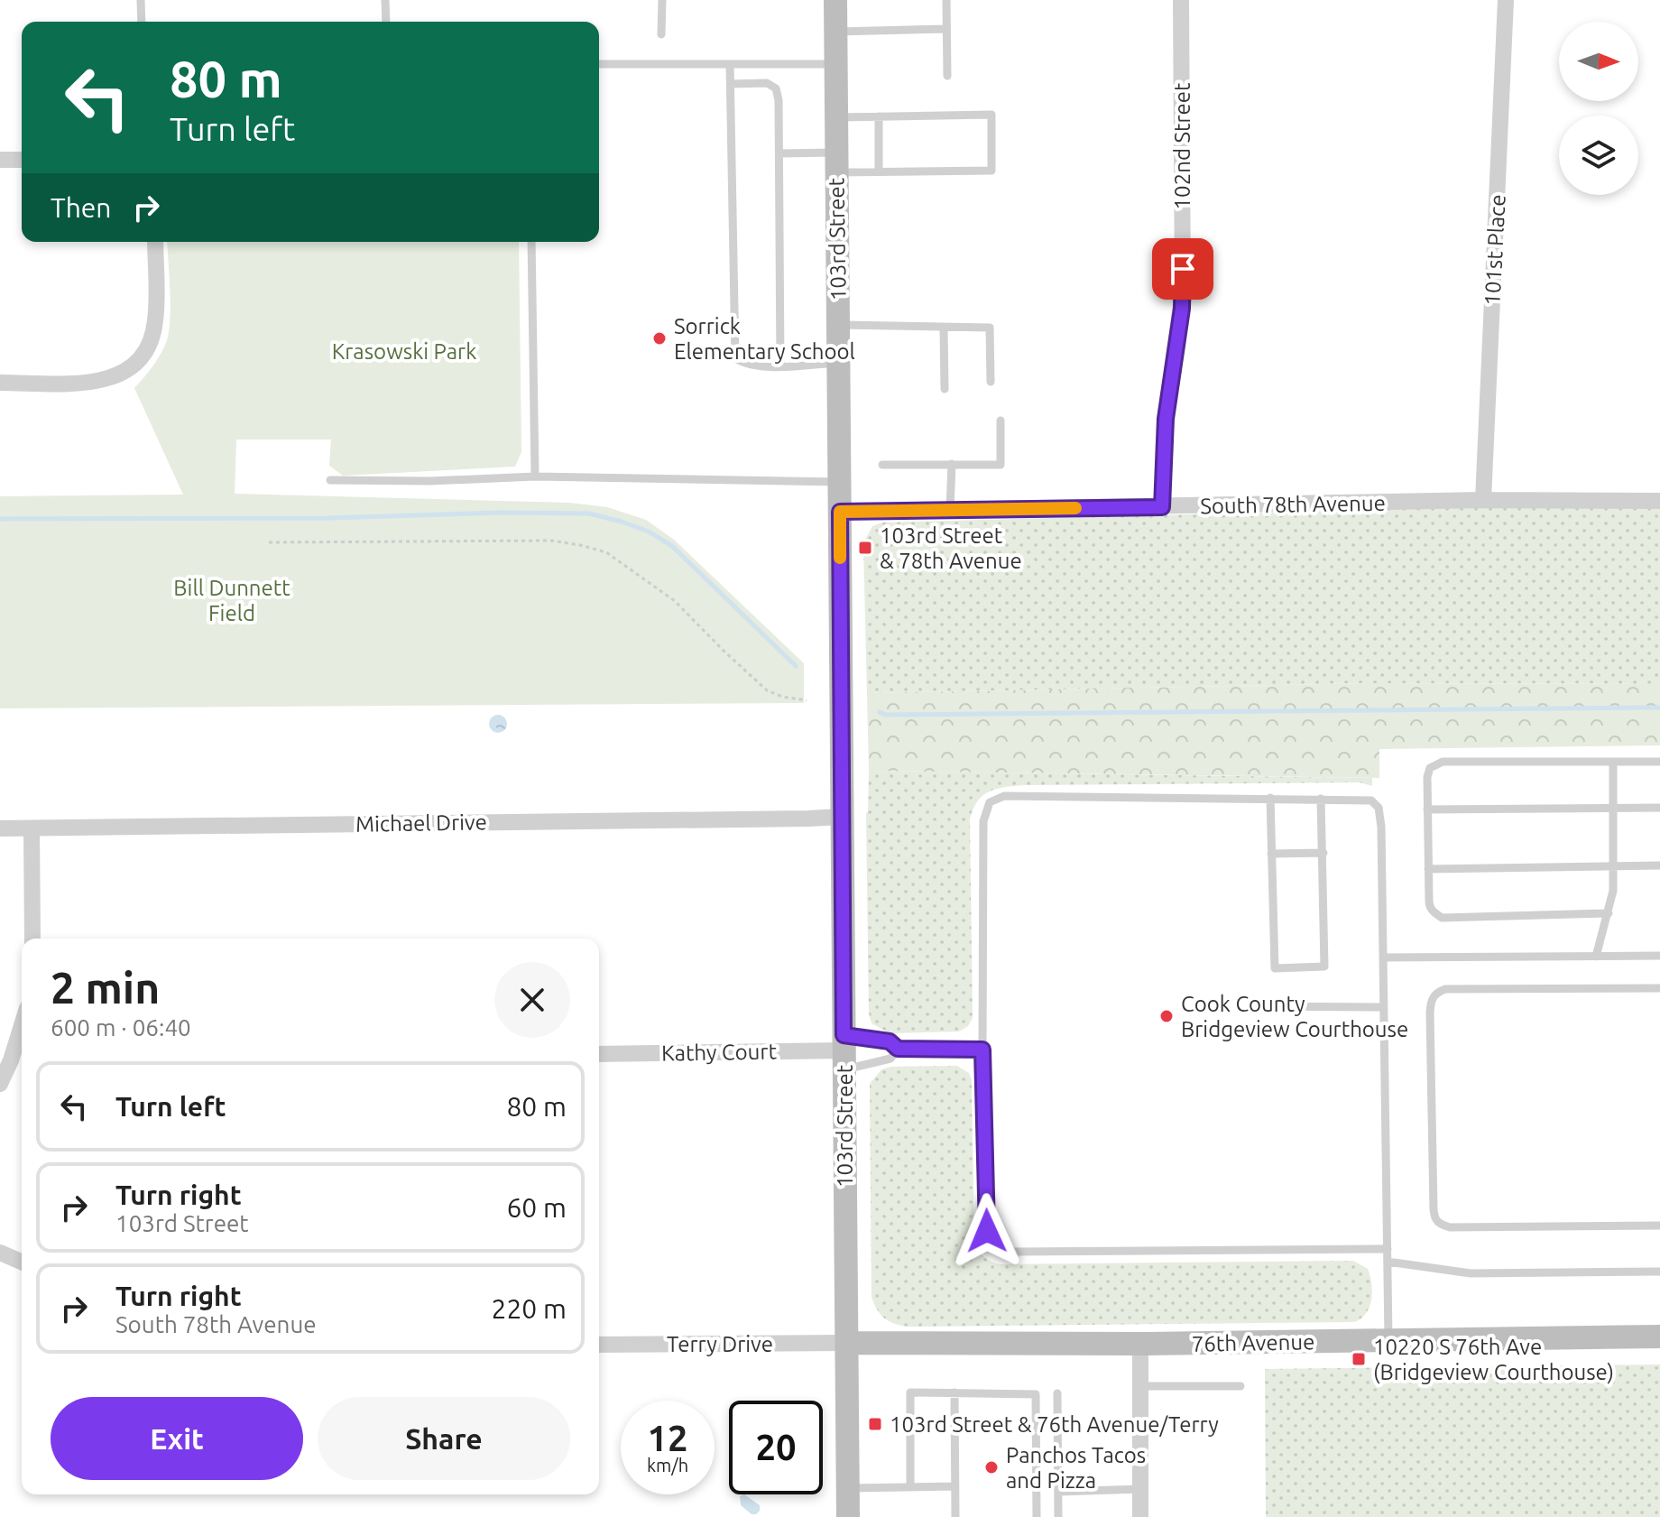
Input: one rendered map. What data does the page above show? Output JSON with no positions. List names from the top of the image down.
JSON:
{
  "streets": {
    "street": [
      "102nd Street",
      "103rd Street",
      "101st Place",
      "South 78th Avenue",
      "Michael Drive",
      "Kathy Court",
      "76th Avenue",
      "Terry Drive"
    ]
  },
  "crossings": [
    ["102nd Street", "South 78th Avenue"],
    ["103rd Street", "South 78th Avenue"],
    ["103rd Street", "Michael Drive"],
    ["103rd Street", "Kathy Court"],
    ["103rd Street", "76th Avenue"],
    ["103rd Street", "Terry Drive"],
    ["101st Place", "South 78th Avenue"],
    ["76th Avenue", "Terry Drive"]
  ],
  "parks": ["Krasowski Park", "Bill Dunnett Field"],
  "places": {
    "other": ["Sorrick Elementary School", "Cook County Bridgeview Courthouse", "Panchos Tacos and Pizza"],
    "transit": ["103rd Street & 78th Avenue", "10220 S 76th Ave (Bridgeview Courthouse)", "103rd Street & 76th Avenue/Terry"]
  },
  "north": "right",
  "page": {
    "turn": ["80 m", "Turn left"],
    "then": "Then",
    "heading": ["2 min", "600 m · 06:40"],
    "list": [
      {
        "name": "Turn left",
        "value": "80 m"
      },
      {
        "name": "Turn right",
        "note": "103rd Street",
        "value": "60 m"
      },
      {
        "name": "Turn right",
        "note": "South 78th Avenue",
        "value": "220 m"
      }
    ],
    "buttons": ["Exit", "Share"],
    "speed": "12 km/h",
    "limit": "20"
  }
}
